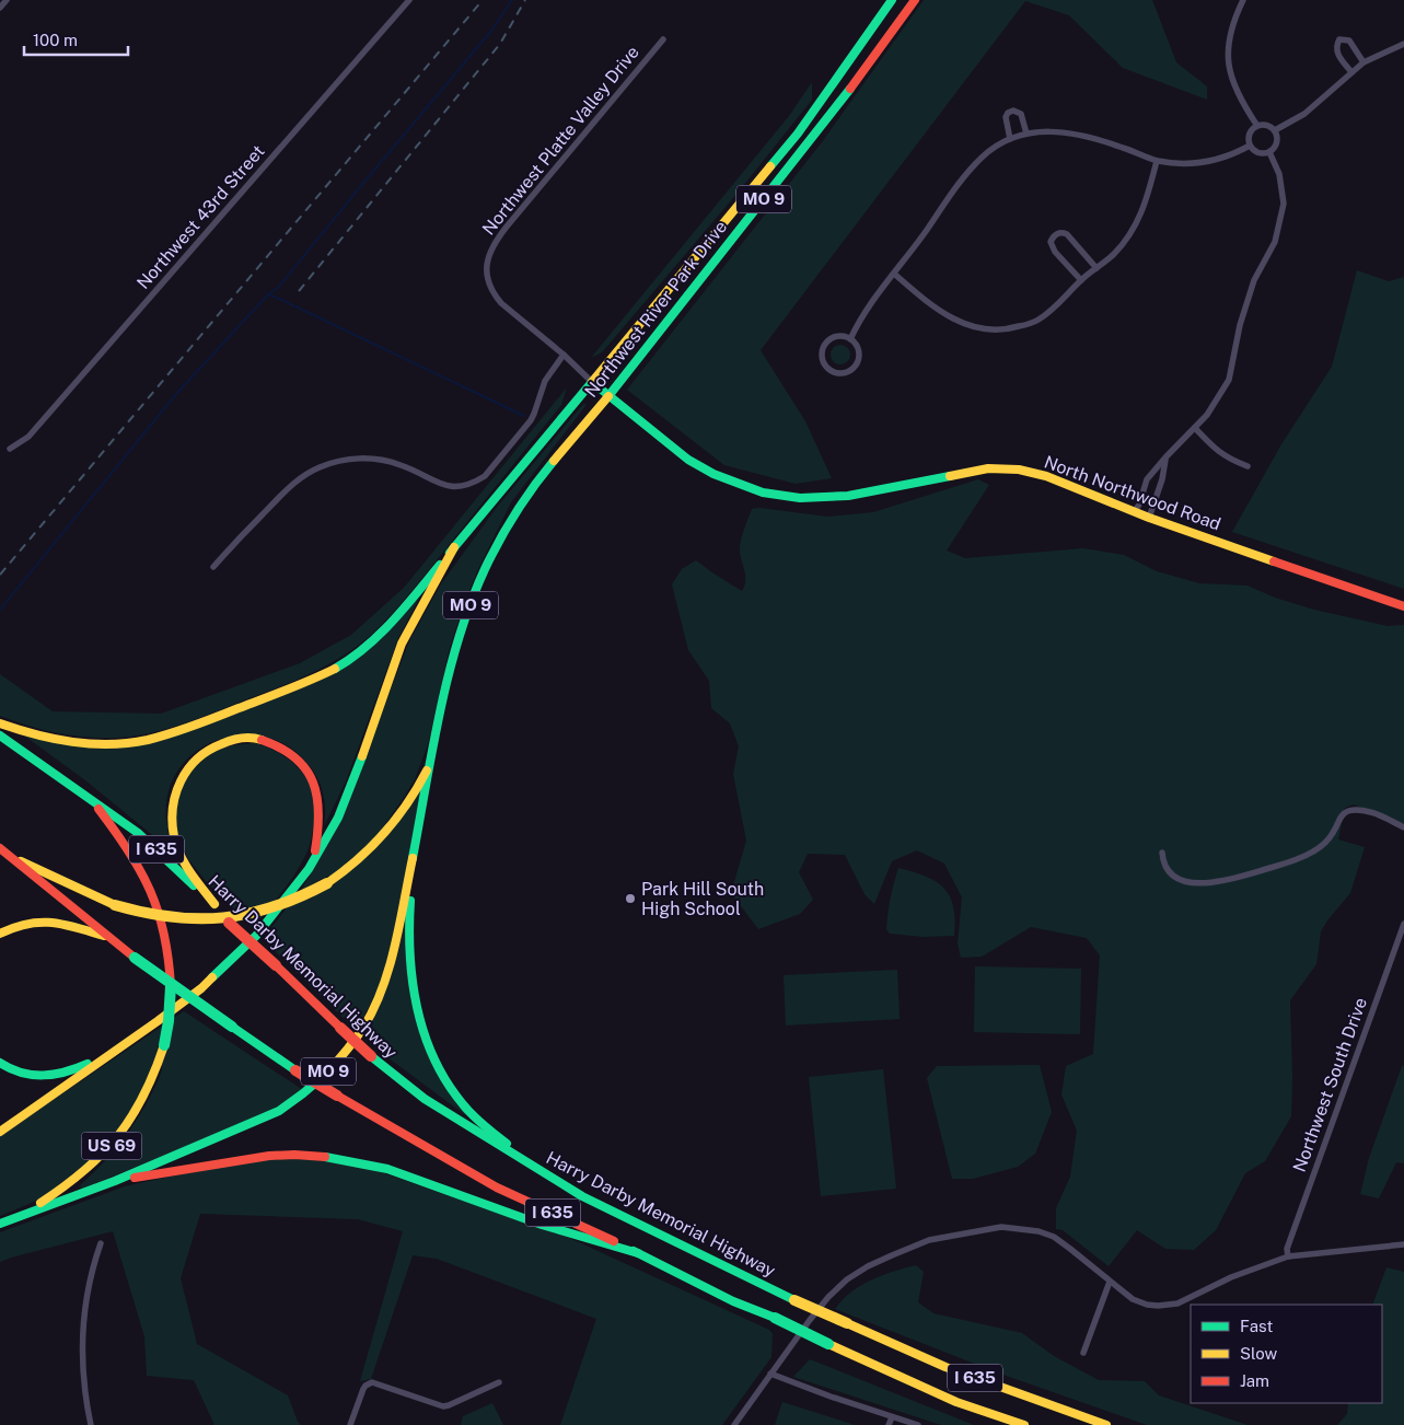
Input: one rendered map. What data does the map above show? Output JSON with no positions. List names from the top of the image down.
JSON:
{
  "streets": {
    "main road": [
      "MO 9",
      "Northwest River Park Drive",
      "North Northwood Road",
      "I 635",
      "Harry Darby Memorial Highway",
      "US 69"
    ],
    "street": ["Northwest Platte Valley Drive", "Northwest 43rd Street", "Northwest South Drive"]
  },
  "crossings": [
    ["Northwest Platte Valley Drive", "Northwest River Park Drive"],
    ["Northwest Platte Valley Drive", "North Northwood Road"],
    ["MO 9", "Northwest River Park Drive"],
    ["MO 9", "US 69"],
    ["Northwest River Park Drive", "North Northwood Road"],
    ["Harry Darby Memorial Highway", "US 69"]
  ],
  "places": ["Park Hill South High School"],
  "legend": ["Fast", "Slow", "Jam"],
  "scale_bar": "100 m"
}
